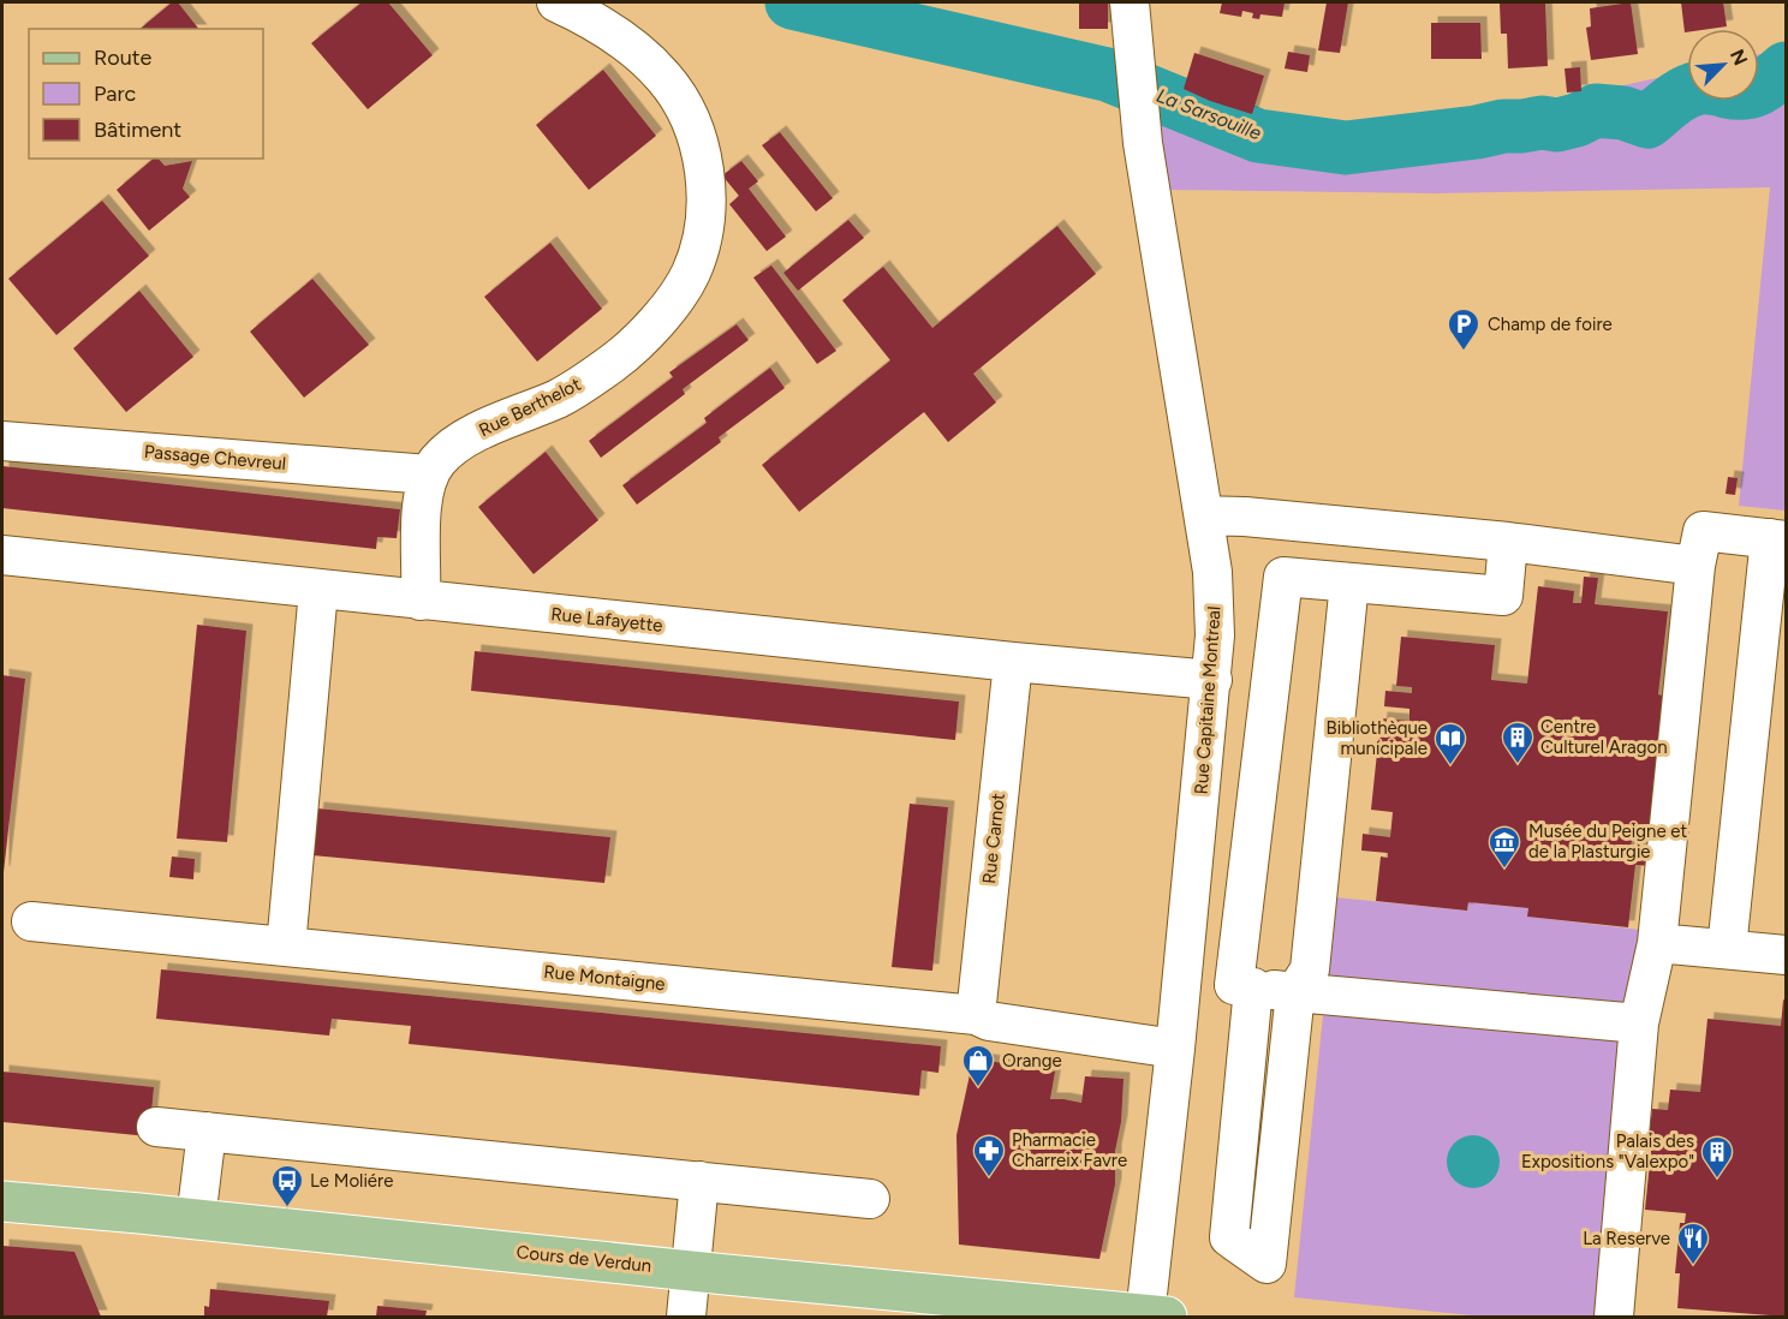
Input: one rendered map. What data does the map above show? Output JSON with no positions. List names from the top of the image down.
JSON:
{
  "streets": {
    "main road": ["Cours de Verdun"],
    "street": [
      "Rue Berthelot",
      "Passage Chevreul",
      "Rue Lafayette",
      "Rue Capitaine Montreal",
      "Rue Carnot",
      "Rue Montaigne"
    ]
  },
  "crossings": [
    ["Rue Berthelot", "Passage Chevreul"],
    ["Rue Lafayette", "Rue Capitaine Montreal"],
    ["Rue Lafayette", "Rue Carnot"],
    ["Rue Capitaine Montreal", "Rue Montaigne"],
    ["Rue Capitaine Montreal", "Cours de Verdun"],
    ["Rue Carnot", "Rue Montaigne"]
  ],
  "water": ["La Sarsouille"],
  "places": {
    "parking": ["Champ de foire"],
    "building": ["Centre Culturel Aragon", "Palais des Expositions \"Valexpo\""],
    "library": ["Bibliothèque municipale"],
    "museum": ["Musée du Peigne et de la Plasturgie"],
    "shop": ["Orange"],
    "pharmacy": ["Pharmacie Charreix Favre"],
    "bus stop": ["Le Moliére"],
    "restaurant": ["La Reserve"]
  },
  "legend": ["Route", "Parc", "Bâtiment"],
  "north": "top right"
}
